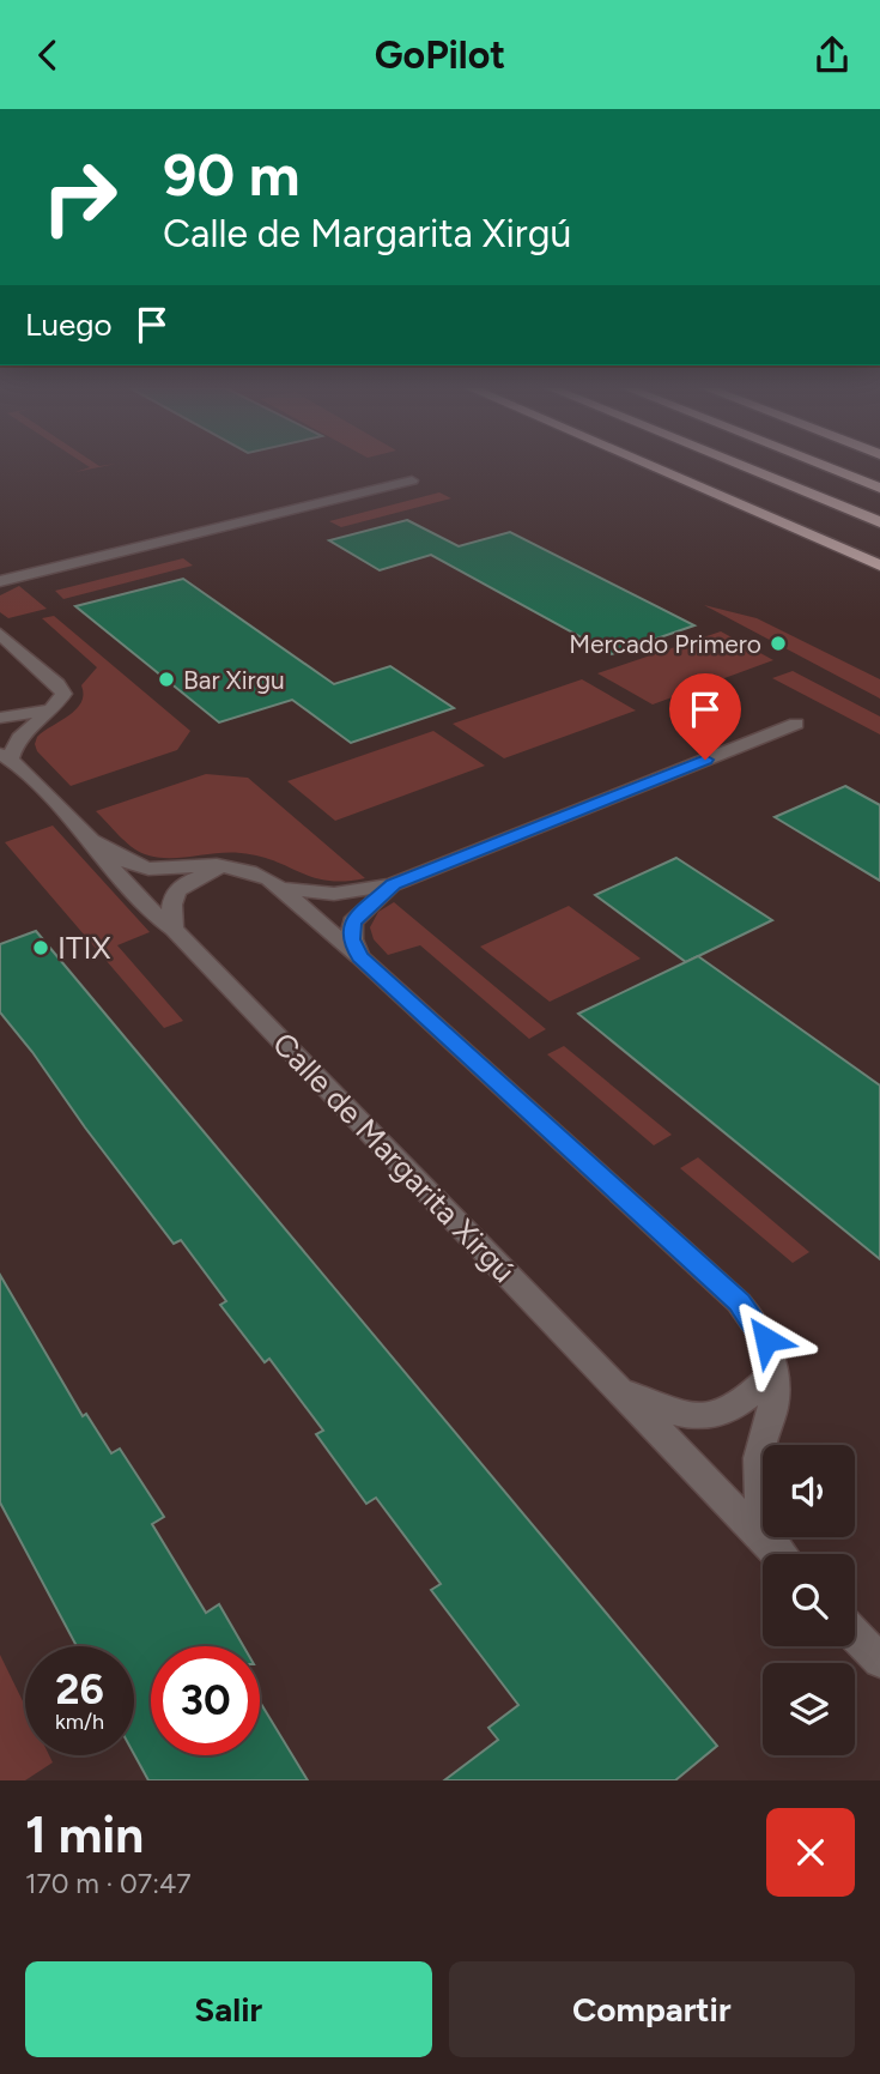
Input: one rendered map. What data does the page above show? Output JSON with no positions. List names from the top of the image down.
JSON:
{
  "streets": {
    "street": ["Calle de Margarita Xirgú"]
  },
  "places": ["Mercado Primero", "Bar Xirgu", "ITIX"],
  "page": {
    "header": "GoPilot",
    "turn": ["90 m", "Calle de Margarita Xirgú"],
    "then": "Luego",
    "speed": "26 km/h",
    "limit": "30",
    "heading": ["1 min", "170 m · 07:47"],
    "buttons": ["Salir", "Compartir"]
  }
}
